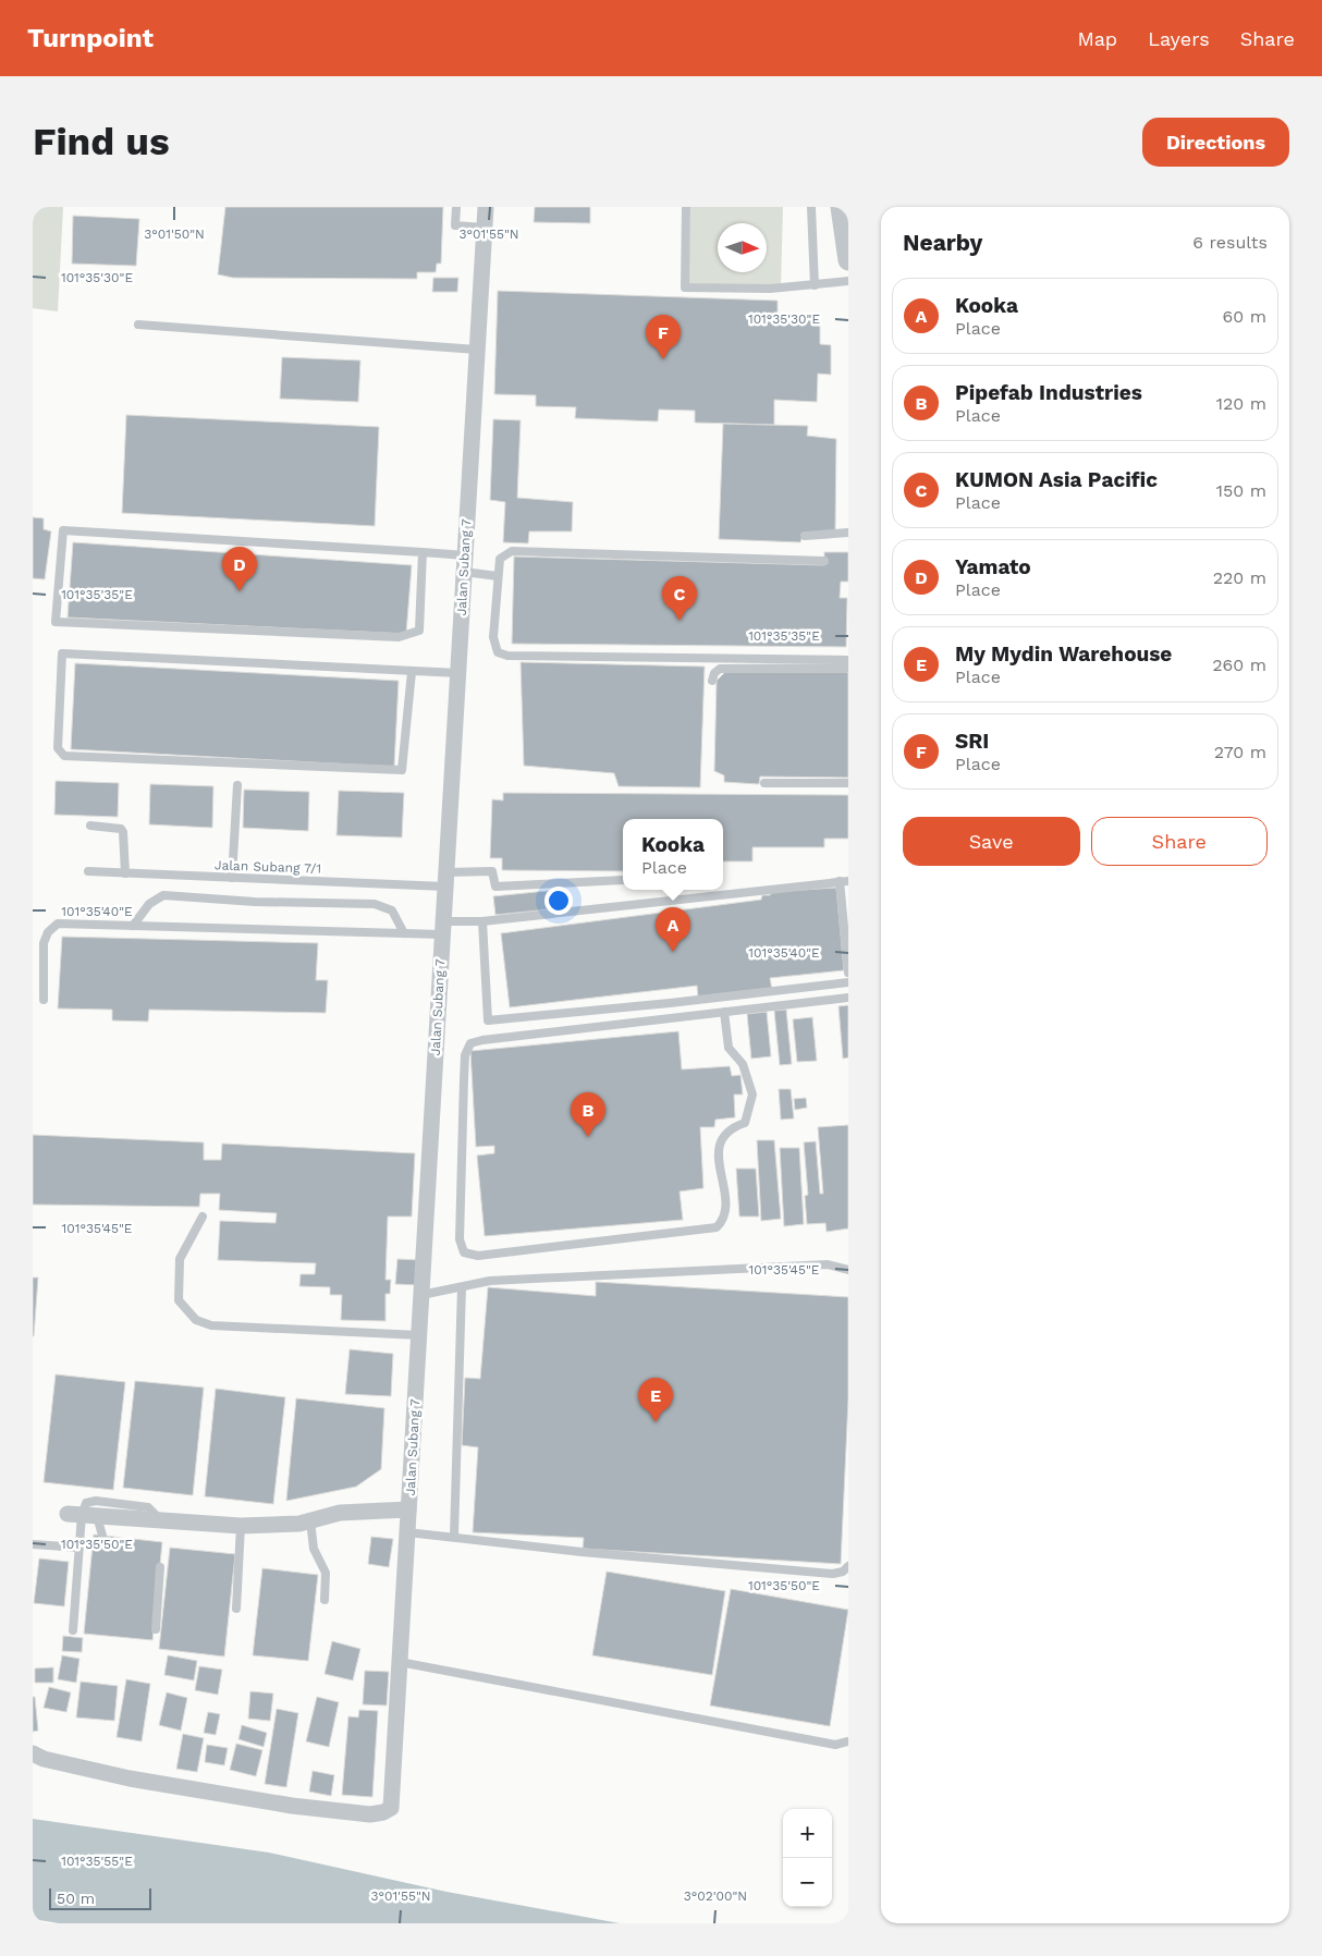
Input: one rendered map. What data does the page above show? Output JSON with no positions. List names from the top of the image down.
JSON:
{
  "streets": {
    "street": ["Jalan Subang 7"],
    "lane": ["Jalan Subang 7/1"]
  },
  "crossings": [
    ["Jalan Subang 7", "Jalan Subang 7/1"]
  ],
  "scale_bar": "50 m",
  "north": "right",
  "page": {
    "header": "Turnpoint",
    "nav": ["Map", "Layers", "Share"],
    "buttons": [
      "Directions",
      ["Save", "Share"]
    ],
    "title": "Find us",
    "heading": ["Nearby", "6 results"],
    "list": [
      {
        "mark": "A",
        "name": "Kooka",
        "note": "Place",
        "value": "60 m"
      },
      {
        "mark": "B",
        "name": "Pipefab Industries",
        "note": "Place",
        "value": "120 m"
      },
      {
        "mark": "C",
        "name": "KUMON Asia Pacific",
        "note": "Place",
        "value": "150 m"
      },
      {
        "mark": "D",
        "name": "Yamato",
        "note": "Place",
        "value": "220 m"
      },
      {
        "mark": "E",
        "name": "My Mydin Warehouse",
        "note": "Place",
        "value": "260 m"
      },
      {
        "mark": "F",
        "name": "SRI",
        "note": "Place",
        "value": "270 m"
      }
    ],
    "pins": [
      "F",
      "D",
      "C",
      "A",
      "B",
      "E"
    ],
    "popup": ["Kooka", "Place"],
    "map_buttons": ["+", "−"],
    "scale": "50 m"
  },
  "coordinates": [
    "3°01'50\"N",
    "3°01'55\"N",
    "101°35'30\"E",
    "101°35'35\"E",
    "101°35'40\"E",
    "101°35'45\"E",
    "101°35'50\"E",
    "101°35'55\"E",
    "3°02'00\"N"
  ]
}
